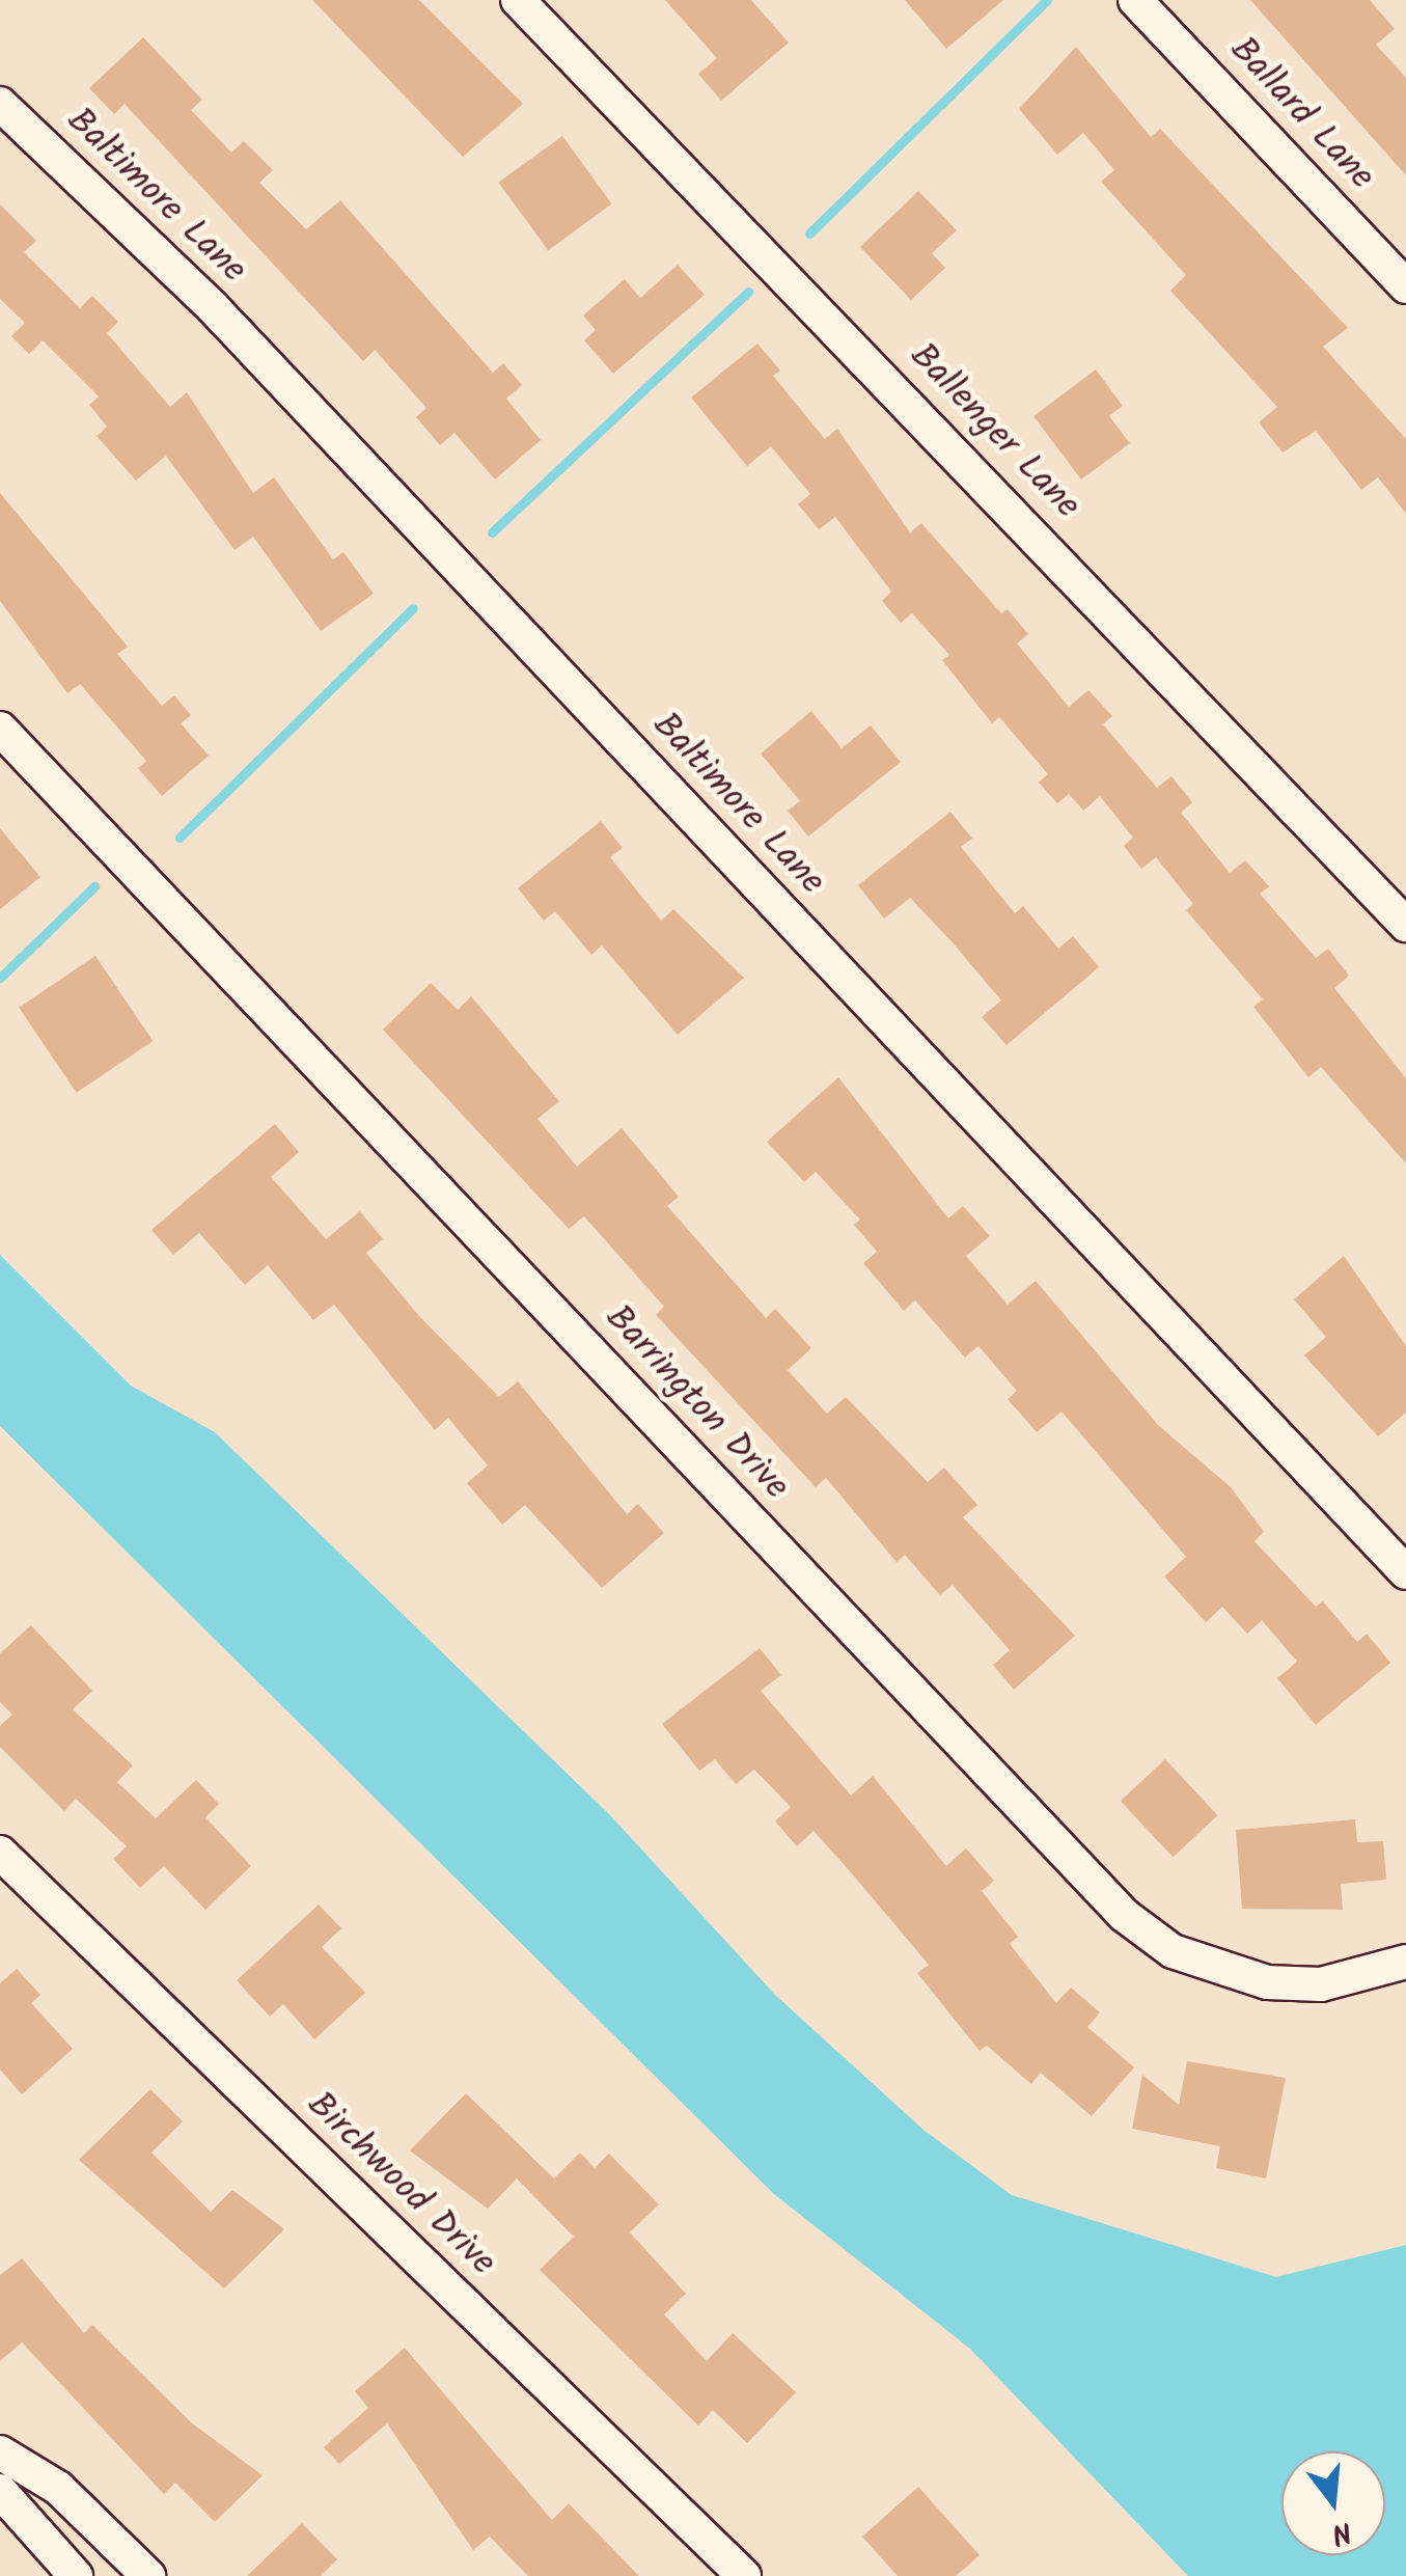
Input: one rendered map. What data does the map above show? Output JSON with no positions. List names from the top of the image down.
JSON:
{
  "streets": {
    "street": [
      "Ballard Lane",
      "Baltimore Lane",
      "Ballenger Lane",
      "Barrington Drive",
      "Birchwood Drive"
    ]
  },
  "north": "bottom"
}
